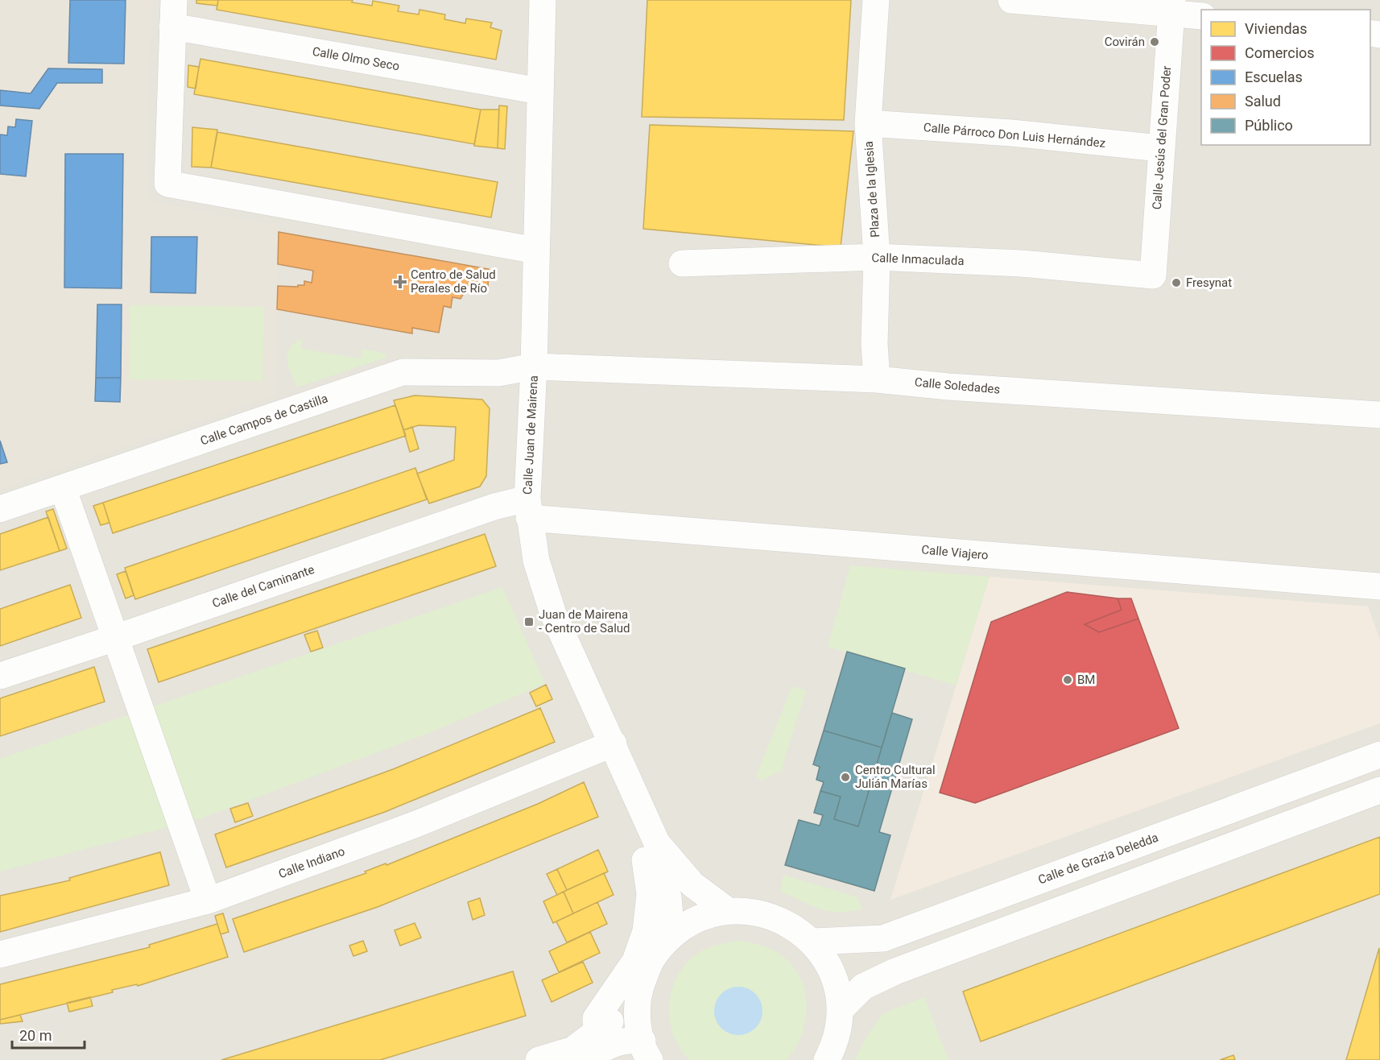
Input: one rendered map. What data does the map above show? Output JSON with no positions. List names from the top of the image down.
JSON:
{
  "streets": {
    "street": [
      "Calle Olmo Seco",
      "Calle Párroco Don Luis Hernández",
      "Calle Jesús del Gran Poder",
      "Plaza de la Iglesia",
      "Calle Inmaculada",
      "Calle Soledades",
      "Calle Campos de Castilla",
      "Calle Juan de Mairena",
      "Calle Viajero",
      "Calle del Caminante",
      "Calle de Grazia Deledda",
      "Calle Indiano"
    ]
  },
  "crossings": [
    ["Calle Olmo Seco", "Calle Juan de Mairena"],
    ["Calle Párroco Don Luis Hernández", "Calle Jesús del Gran Poder"],
    ["Calle Párroco Don Luis Hernández", "Plaza de la Iglesia"],
    ["Calle Jesús del Gran Poder", "Calle Inmaculada"],
    ["Plaza de la Iglesia", "Calle Inmaculada"],
    ["Plaza de la Iglesia", "Calle Soledades"],
    ["Calle Soledades", "Calle Campos de Castilla"],
    ["Calle Soledades", "Calle Juan de Mairena"],
    ["Calle Campos de Castilla", "Calle Juan de Mairena"],
    ["Calle Juan de Mairena", "Calle Viajero"],
    ["Calle Juan de Mairena", "Calle del Caminante"],
    ["Calle Juan de Mairena", "Calle Indiano"],
    ["Calle Viajero", "Calle del Caminante"]
  ],
  "places": {
    "other": [
      "Covirán",
      "Fresynat",
      "BM",
      "Centro Cultural Julián Marías"
    ],
    "health": ["Centro de Salud Perales de Río"],
    "transit": ["Juan de Mairena - Centro de Salud"]
  },
  "legend": [
    "Viviendas",
    "Comercios",
    "Escuelas",
    "Salud",
    "Público"
  ],
  "scale_bar": "20 m"
}
